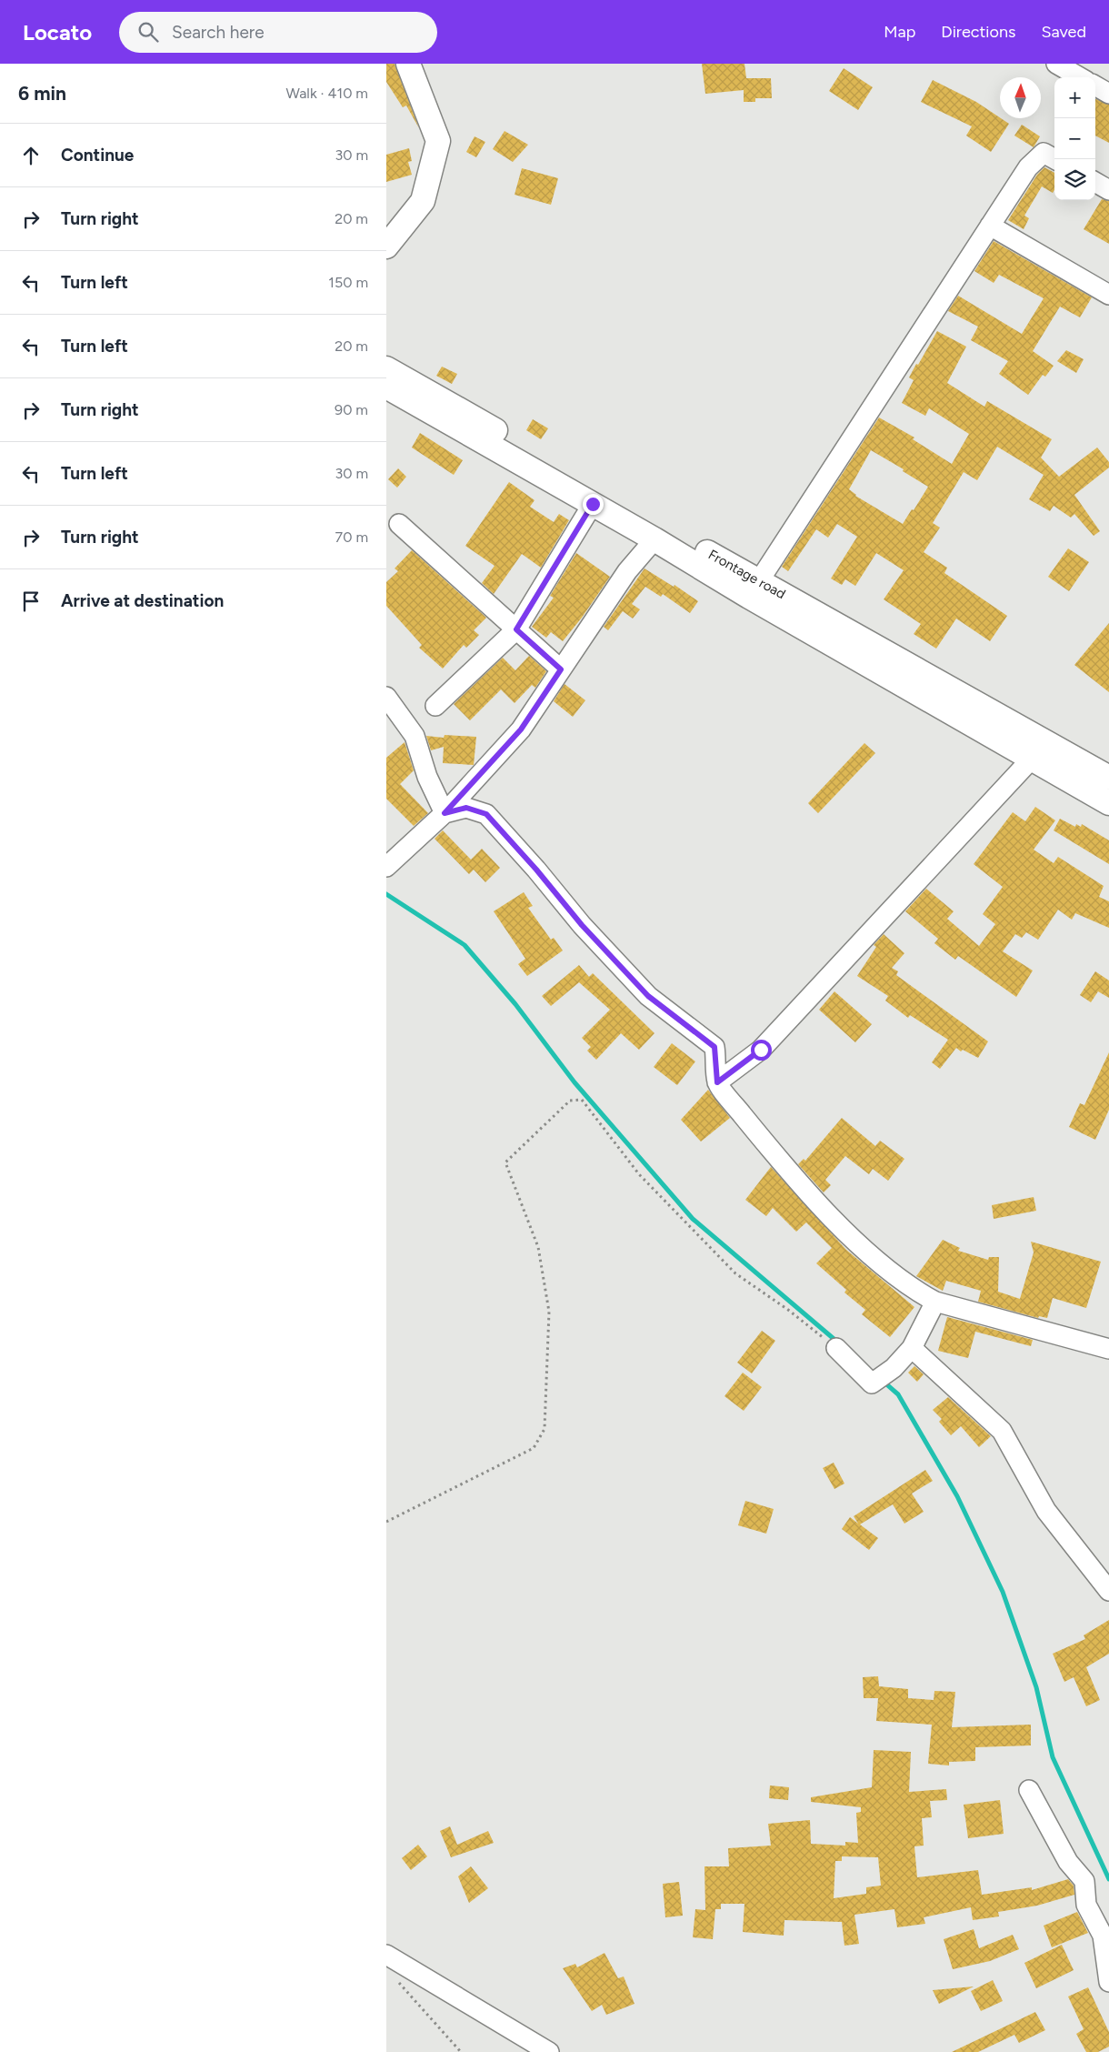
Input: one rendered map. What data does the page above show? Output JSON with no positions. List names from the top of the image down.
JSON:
{
  "streets": {
    "main road": ["Frontage road"]
  },
  "north": "top",
  "page": {
    "header": "Locato",
    "search": "Search here",
    "nav": ["Map", "Directions", "Saved"],
    "heading": ["6 min", "Walk · 410 m"],
    "map_buttons": ["+", "−"],
    "list": [
      ["Continue", "30 m"],
      ["Turn right", "20 m"],
      ["Turn left", "150 m"],
      ["Turn left", "20 m"],
      ["Turn right", "90 m"],
      ["Turn left", "30 m"],
      ["Turn right", "70 m"],
      "Arrive at destination"
    ]
  }
}
